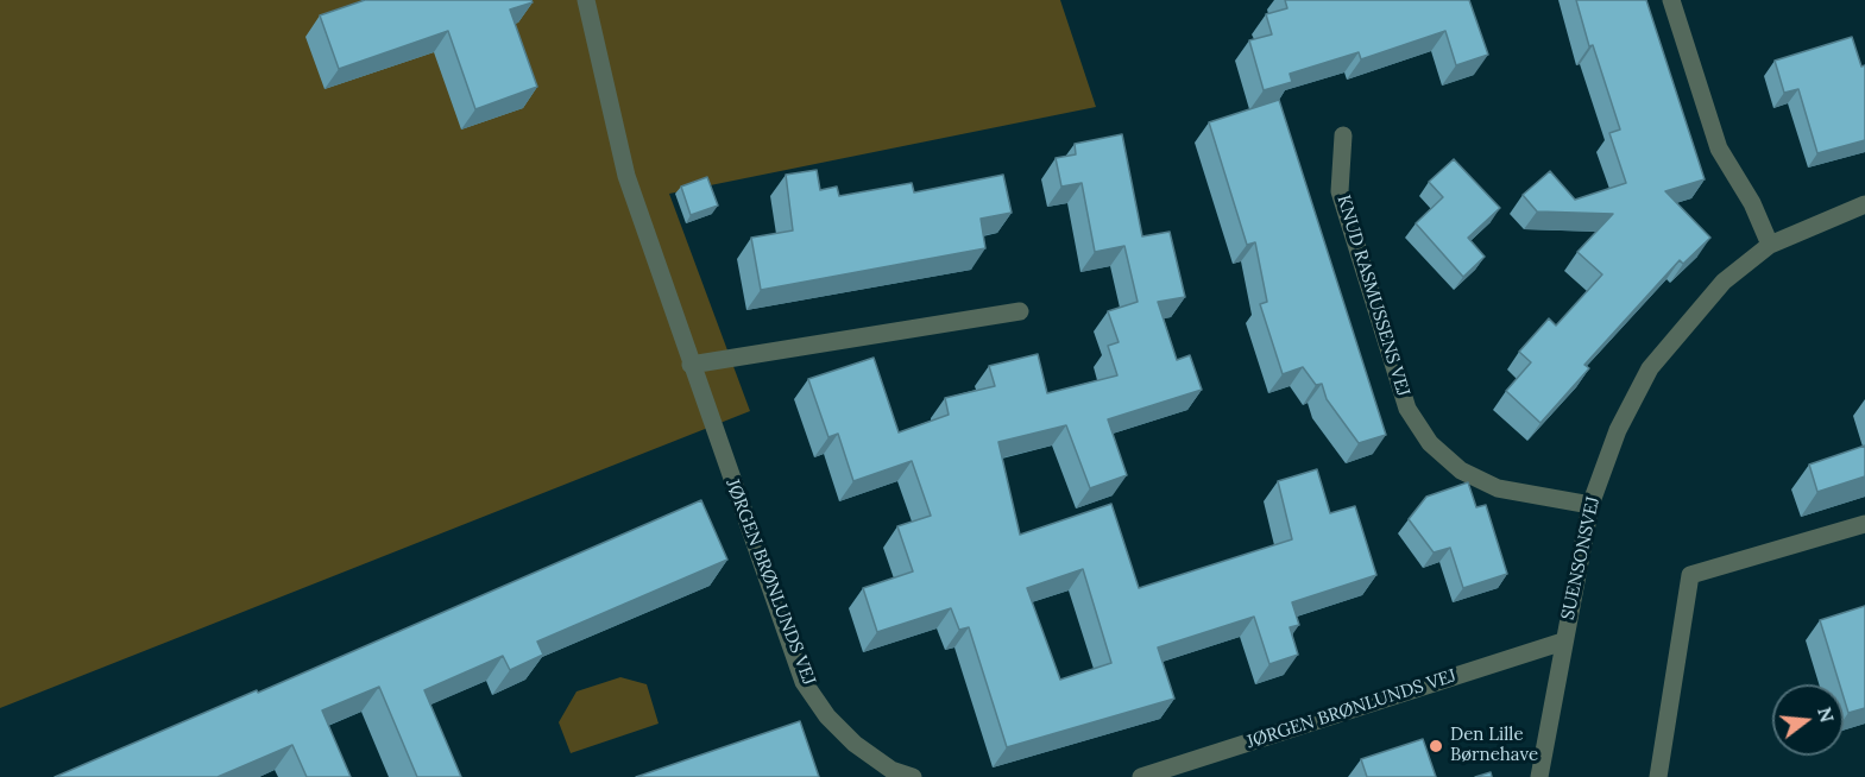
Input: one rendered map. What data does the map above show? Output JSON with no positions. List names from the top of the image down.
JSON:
{
  "streets": {
    "street": ["KNUD RASMUSSENS VEJ", "SUENSONSVEJ", "JØRGEN BRØNLUNDS VEJ"]
  },
  "crossings": [
    ["KNUD RASMUSSENS VEJ", "SUENSONSVEJ"],
    ["SUENSONSVEJ", "JØRGEN BRØNLUNDS VEJ"]
  ],
  "places": ["Den Lille Børnehave"],
  "north": "right"
}
